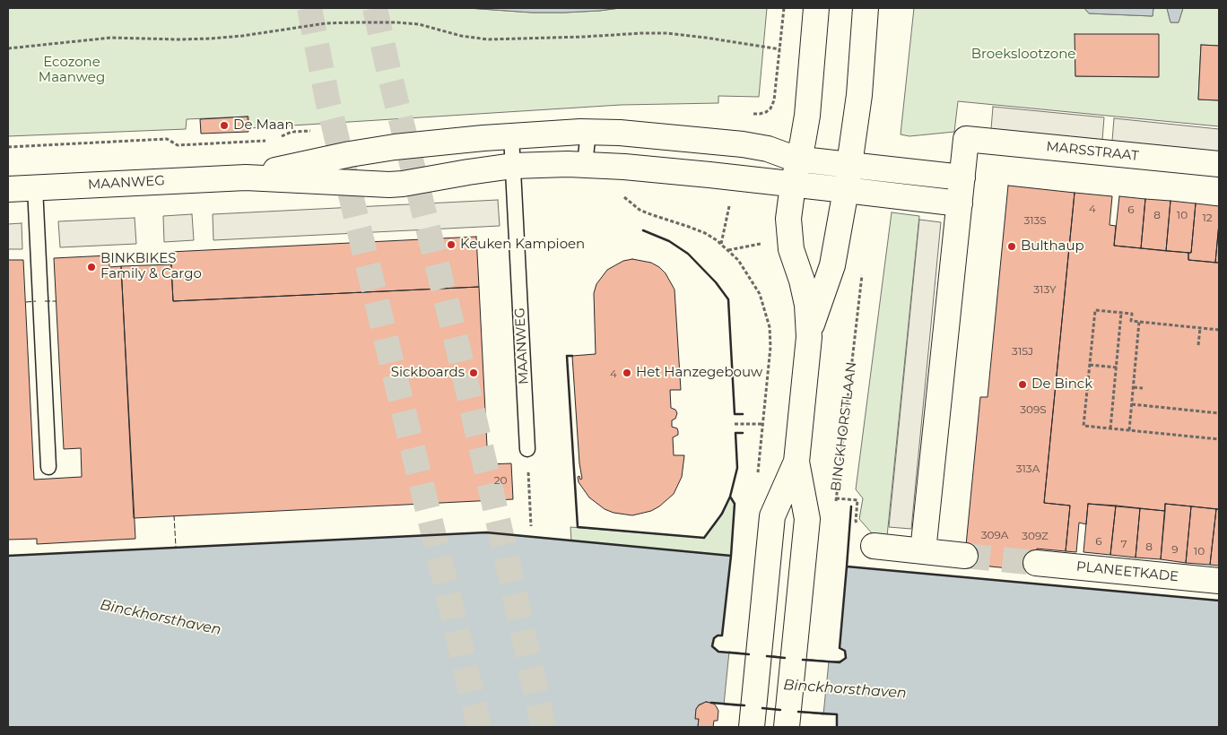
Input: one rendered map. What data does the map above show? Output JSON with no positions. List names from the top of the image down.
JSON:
{
  "streets": {
    "street": ["MARSSTRAAT", "MAANWEG", "PLANEETKADE"],
    "path": ["BINCKHORSTLAAN"]
  },
  "water": ["Binckhorsthaven"],
  "parks": ["Broekslootzone", "Ecozone Maanweg"],
  "places": [
    "De Maan",
    "Keuken Kampioen",
    "Bulthaup",
    "BINKBIKES Family & Cargo",
    "Sickboards",
    "Het Hanzegebouw",
    "De Binck"
  ],
  "house_numbers": [
    "4",
    "6",
    "8",
    "10",
    "12",
    "313S",
    "313Y",
    "315J",
    "4",
    "309S",
    "313A",
    "20",
    "309A",
    "309Z",
    "6",
    "7",
    "8",
    "9",
    "10"
  ]
}
